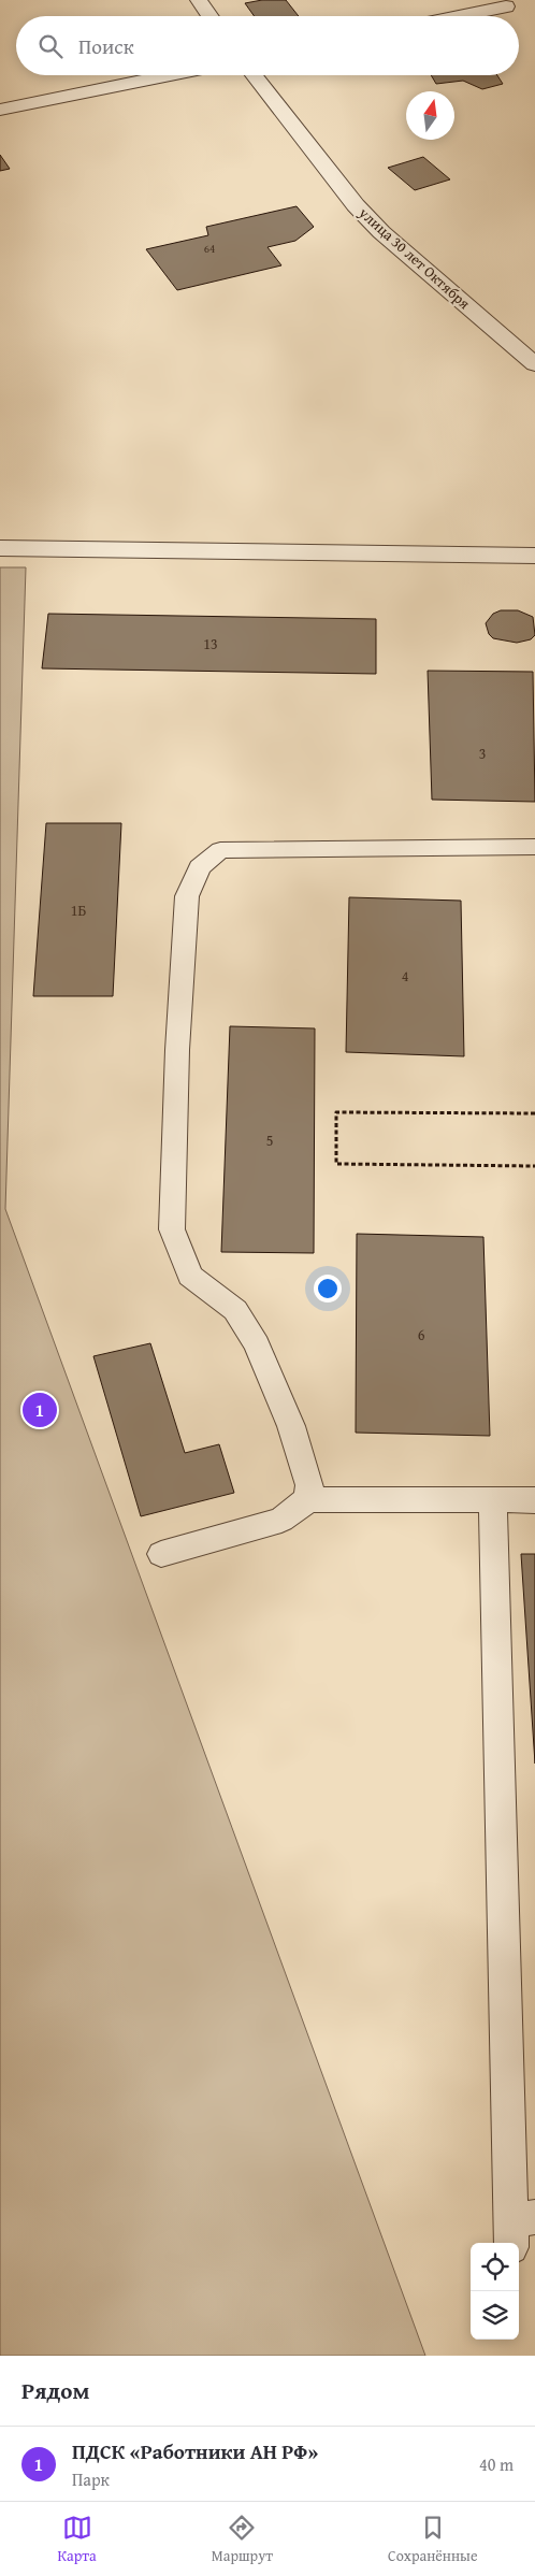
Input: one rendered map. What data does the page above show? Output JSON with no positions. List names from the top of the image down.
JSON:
{
  "streets": {
    "street": ["улица 30 лет Октября"]
  },
  "house_numbers": [
    "64",
    "13",
    "3",
    "1Б",
    "4",
    "5",
    "6"
  ],
  "north": "top",
  "page": {
    "search": "Поиск",
    "pins": "1",
    "heading": "Рядом",
    "list": [
      {
        "mark": "1",
        "name": "ПДСК «Работники АН РФ»",
        "note": "Парк",
        "value": "40 m"
      }
    ],
    "nav": ["Карта", "Маршрут", "Сохранённые"]
  }
}
